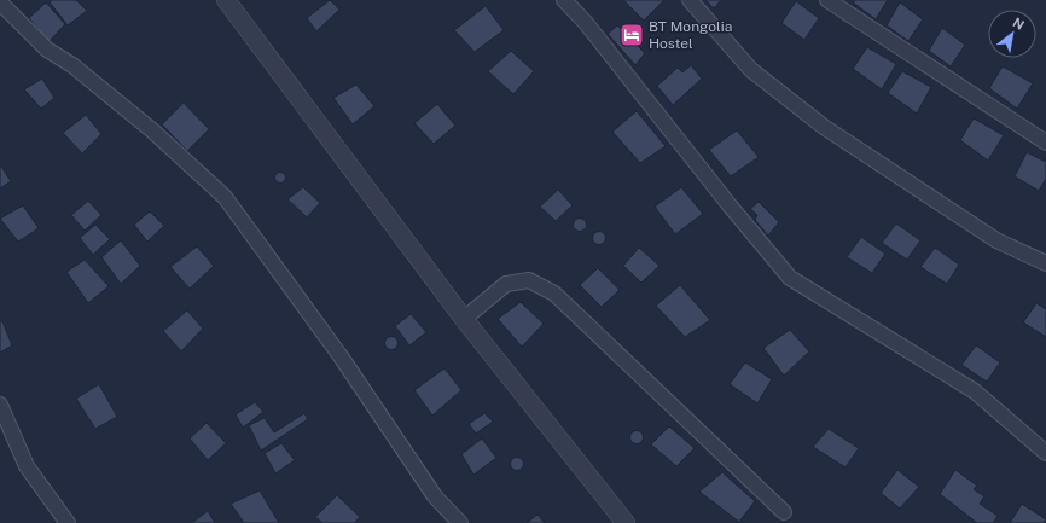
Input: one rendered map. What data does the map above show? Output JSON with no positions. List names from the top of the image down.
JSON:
{
  "places": {
    "hotel": ["BT Mongolia Hostel"]
  },
  "north": "top right"
}
